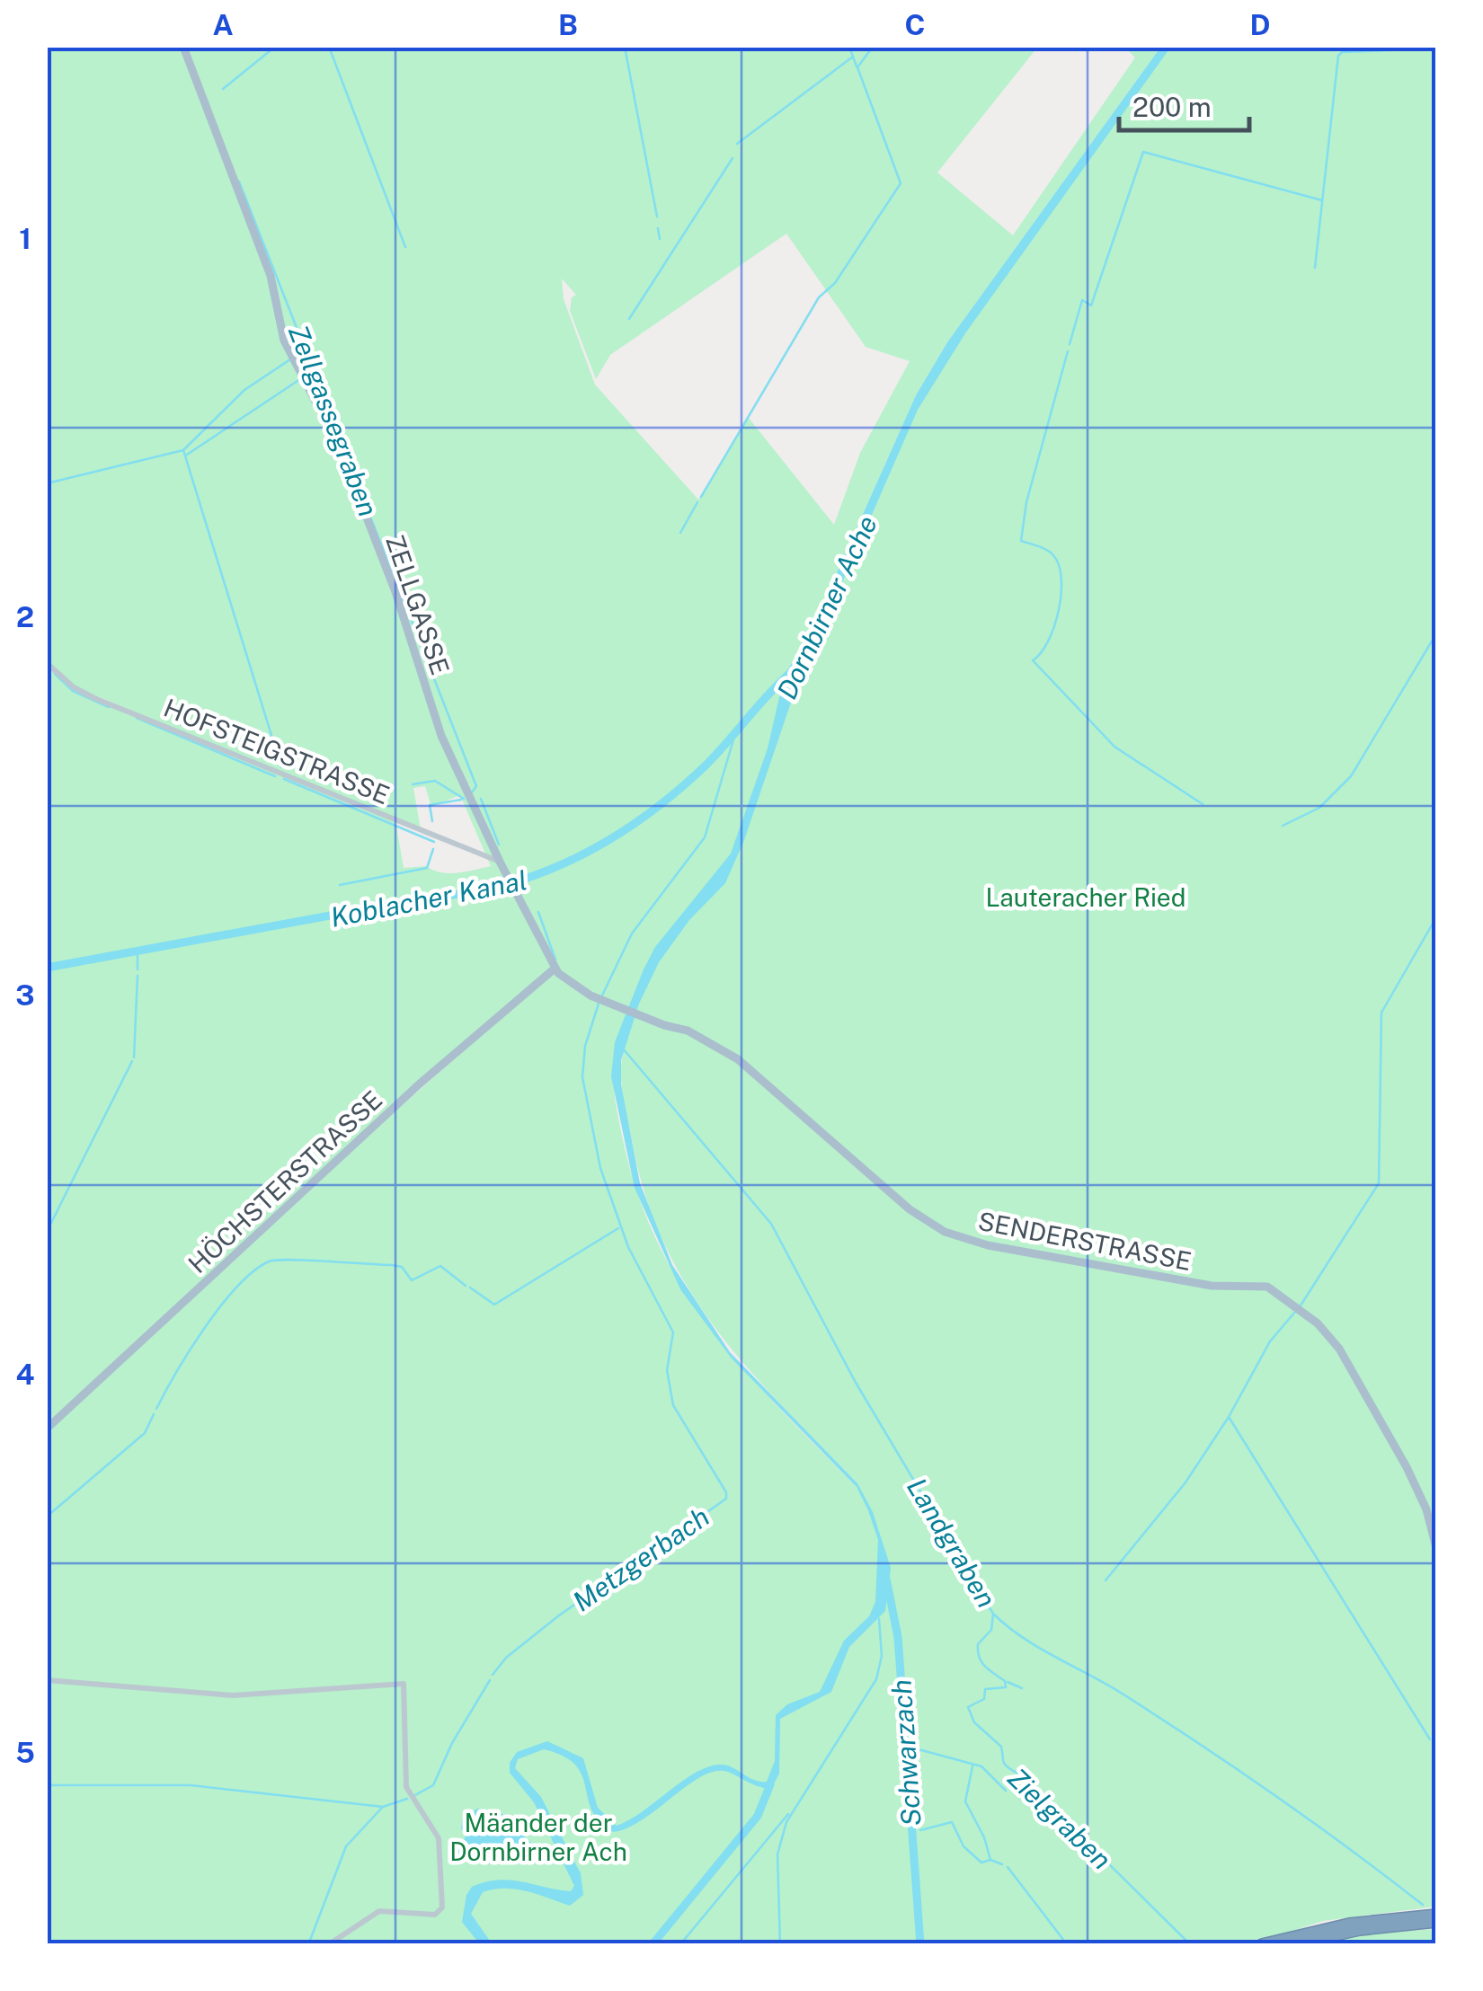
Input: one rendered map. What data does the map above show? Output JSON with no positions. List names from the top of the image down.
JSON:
{
  "streets": {
    "main road": ["ZELLGASSE", "HÖCHSTERSTRASSE", "SENDERSTRASSE"],
    "street": ["HOFSTEIGSTRASSE"]
  },
  "crossings": [
    ["ZELLGASSE", "HOFSTEIGSTRASSE"],
    ["ZELLGASSE", "HÖCHSTERSTRASSE"],
    ["ZELLGASSE", "SENDERSTRASSE"],
    ["HÖCHSTERSTRASSE", "SENDERSTRASSE"]
  ],
  "water": [
    "Zellgassegraben",
    "Dornbirner Ache",
    "Koblacher Kanal",
    "Landgraben",
    "Metzgerbach",
    "Schwarzach",
    "Zielgraben"
  ],
  "parks": ["Lauteracher Ried", "Mäander der Dornbirner Ach"],
  "scale_bar": "200 m",
  "grid": {
    "columns": [
      "A",
      "B",
      "C",
      "D"
    ],
    "rows": [
      "1",
      "2",
      "3",
      "4",
      "5"
    ]
  }
}
